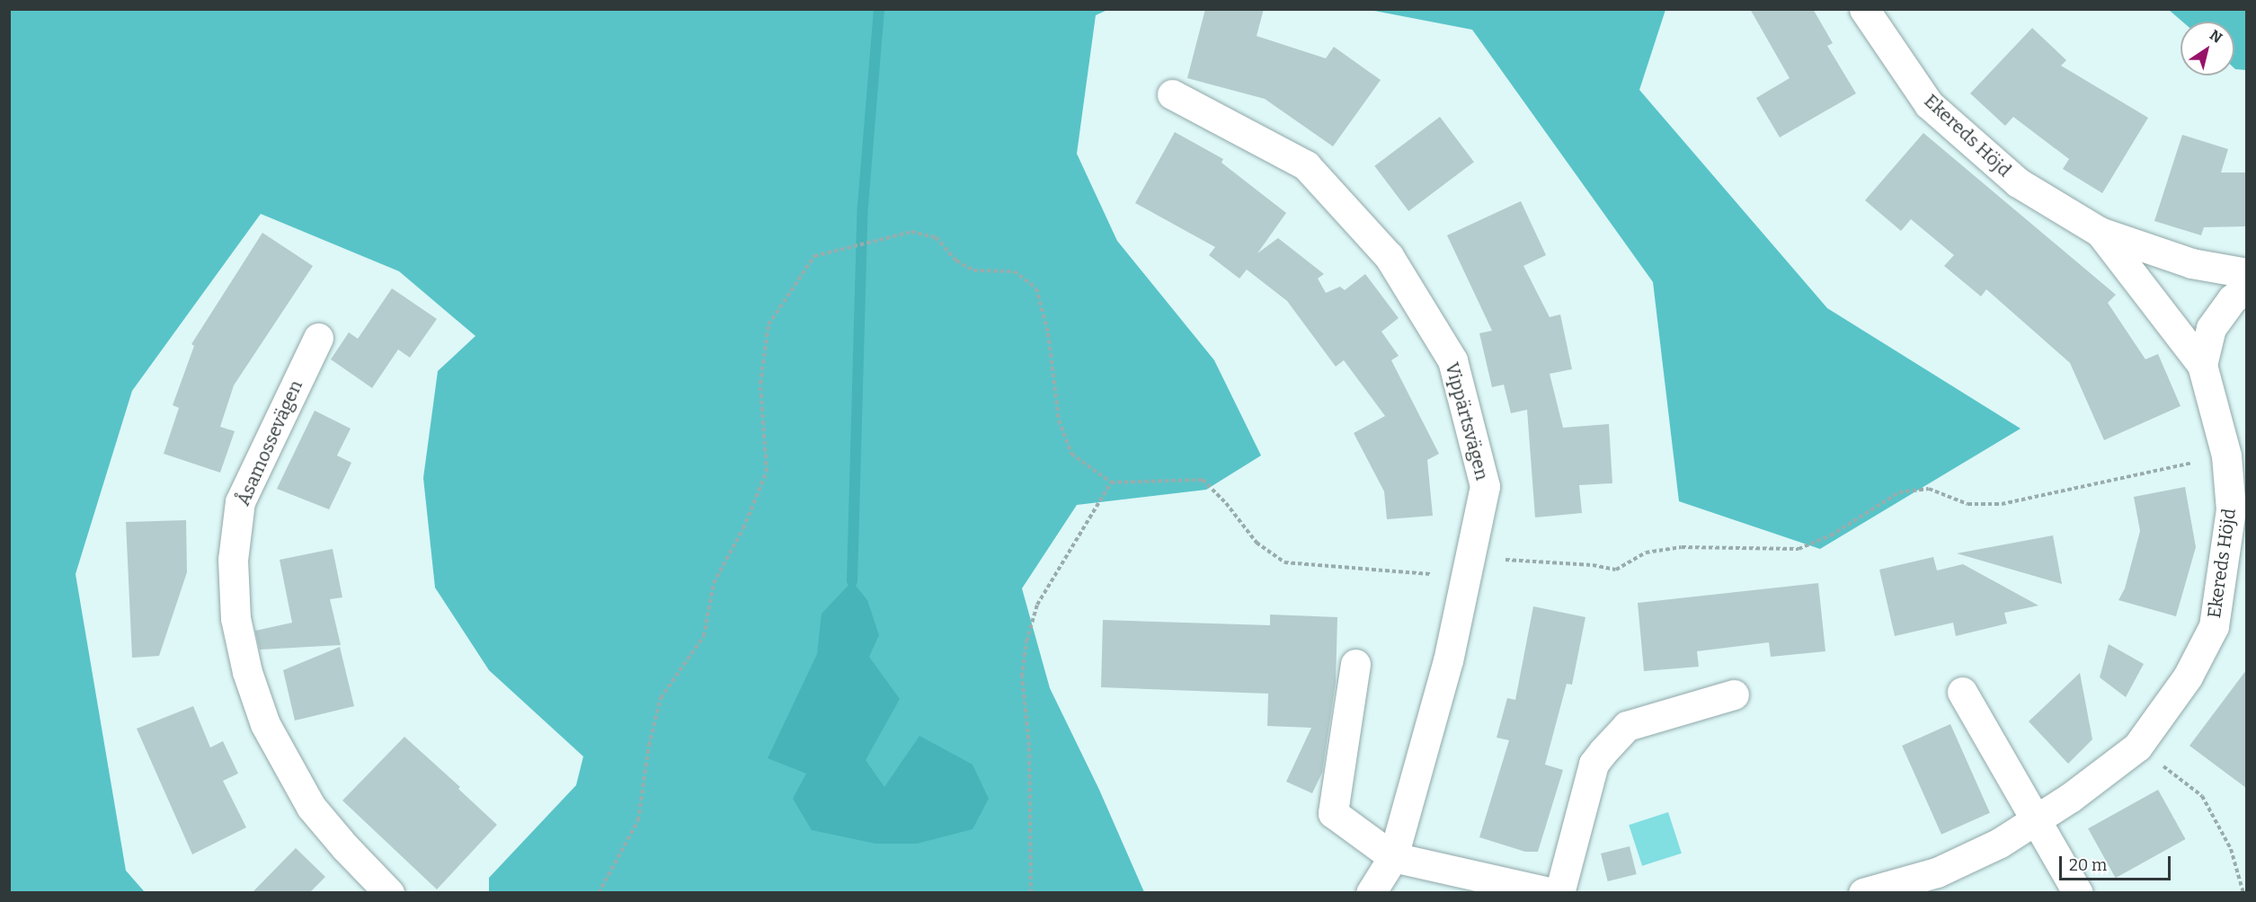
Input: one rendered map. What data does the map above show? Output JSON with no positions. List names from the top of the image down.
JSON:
{
  "streets": {
    "street": ["Ekereds Höjd", "Vippärtsvägen", "Åsamossevägen"]
  },
  "scale_bar": "20 m",
  "north": "top right"
}
